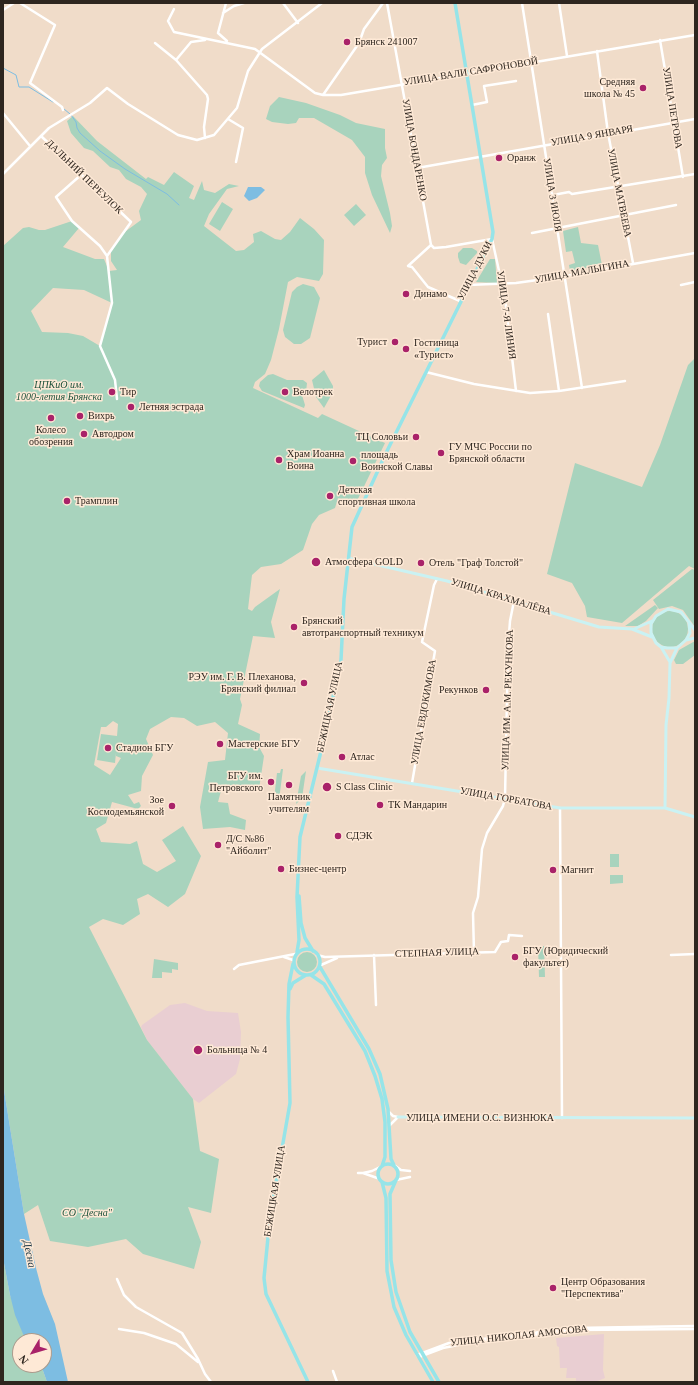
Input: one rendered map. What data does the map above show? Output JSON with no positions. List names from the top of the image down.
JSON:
{
  "streets": {
    "main road": [
      "УЛИЦА ДУКИ",
      "УЛИЦА КРАХМАЛЁВА",
      "БЕЖИЦКАЯ УЛИЦА",
      "УЛИЦА ГОРБАТОВА",
      "УЛИЦА ИМЕНИ О.С. ВИЗНЮКА"
    ],
    "street": [
      "УЛИЦА ВАЛИ САФРОНОВОЙ",
      "УЛИЦА ПЕТРОВА",
      "УЛИЦА 9 ЯНВАРЯ",
      "УЛИЦА БОНДАРЕНКО",
      "ДАЛЬНИЙ ПЕРЕУЛОК",
      "УЛИЦА МАТВЕЕВА",
      "УЛИЦА 3 ИЮЛЯ",
      "УЛИЦА МАЛЫГИНА",
      "УЛИЦА 7-Я ЛИНИЯ",
      "УЛИЦА ИМ. А.М. РЕКУНКОВА",
      "УЛИЦА ЕВДОКИМОВА",
      "СТЕПНАЯ УЛИЦА",
      "УЛИЦА НИКОЛАЯ АМОСОВА"
    ]
  },
  "crossings": [
    ["УЛИЦА ВАЛИ САФРОНОВОЙ", "УЛИЦА ПЕТРОВА"],
    ["УЛИЦА ВАЛИ САФРОНОВОЙ", "УЛИЦА БОНДАРЕНКО"],
    ["УЛИЦА ВАЛИ САФРОНОВОЙ", "УЛИЦА МАТВЕЕВА"],
    ["УЛИЦА ВАЛИ САФРОНОВОЙ", "УЛИЦА 3 ИЮЛЯ"],
    ["УЛИЦА ВАЛИ САФРОНОВОЙ", "УЛИЦА ДУКИ"],
    ["УЛИЦА ПЕТРОВА", "УЛИЦА 9 ЯНВАРЯ"],
    ["УЛИЦА 9 ЯНВАРЯ", "УЛИЦА БОНДАРЕНКО"],
    ["УЛИЦА 9 ЯНВАРЯ", "УЛИЦА МАТВЕЕВА"],
    ["УЛИЦА 9 ЯНВАРЯ", "УЛИЦА 3 ИЮЛЯ"],
    ["УЛИЦА 9 ЯНВАРЯ", "УЛИЦА ДУКИ"],
    ["УЛИЦА МАТВЕЕВА", "УЛИЦА МАЛЫГИНА"],
    ["УЛИЦА 3 ИЮЛЯ", "УЛИЦА МАЛЫГИНА"],
    ["УЛИЦА ДУКИ", "УЛИЦА МАЛЫГИНА"],
    ["УЛИЦА ДУКИ", "УЛИЦА 7-Я ЛИНИЯ"],
    ["УЛИЦА ДУКИ", "БЕЖИЦКАЯ УЛИЦА"],
    ["УЛИЦА МАЛЫГИНА", "УЛИЦА 7-Я ЛИНИЯ"],
    ["УЛИЦА КРАХМАЛЁВА", "УЛИЦА ИМ. А.М. РЕКУНКОВА"],
    ["УЛИЦА КРАХМАЛЁВА", "БЕЖИЦКАЯ УЛИЦА"],
    ["УЛИЦА КРАХМАЛЁВА", "УЛИЦА ЕВДОКИМОВА"],
    ["УЛИЦА ИМ. А.М. РЕКУНКОВА", "УЛИЦА ГОРБАТОВА"],
    ["БЕЖИЦКАЯ УЛИЦА", "УЛИЦА ГОРБАТОВА"],
    ["БЕЖИЦКАЯ УЛИЦА", "СТЕПНАЯ УЛИЦА"],
    ["УЛИЦА ЕВДОКИМОВА", "УЛИЦА ГОРБАТОВА"]
  ],
  "water": ["Десна"],
  "parks": ["ЦПКиО им. 1000-летия Брянска", "СО \"Десна\""],
  "places": [
    "Брянск 241007",
    "Средняя школа № 45",
    "Оранж",
    "Динамо",
    "Турист",
    "Гостиница «Турист»",
    "Тир",
    "Велотрек",
    "Летняя эстрада",
    "Вихрь",
    "Колесо обозрения",
    "Автодром",
    "ТЦ Соловьи",
    "ГУ МЧС России по Брянской области",
    "Храм Иоанна Воина",
    "площадь Воинской Славы",
    "Детская спортивная школа",
    "Трамплин",
    "Атмосфера GOLD",
    "Отель \"Граф Толстой\"",
    "Брянский автотранспортный техникум",
    "РЭУ им. Г. В. Плеханова, Брянский филиал",
    "Рекунков",
    "Мастерские БГУ",
    "Стадион БГУ",
    "Атлас",
    "БГУ им. Петровского",
    "Памятник учителям",
    "S Class Clinic",
    "ТК Мандарин",
    "Зое Космодемьянской",
    "СДЭК",
    "Д/С №86 \"Айболит\"",
    "Бизнес-центр",
    "Магнит",
    "БГУ (Юридический факультет)",
    "Больница № 4",
    "Центр Образования \"Перспектива\""
  ],
  "north": "bottom left"
}
